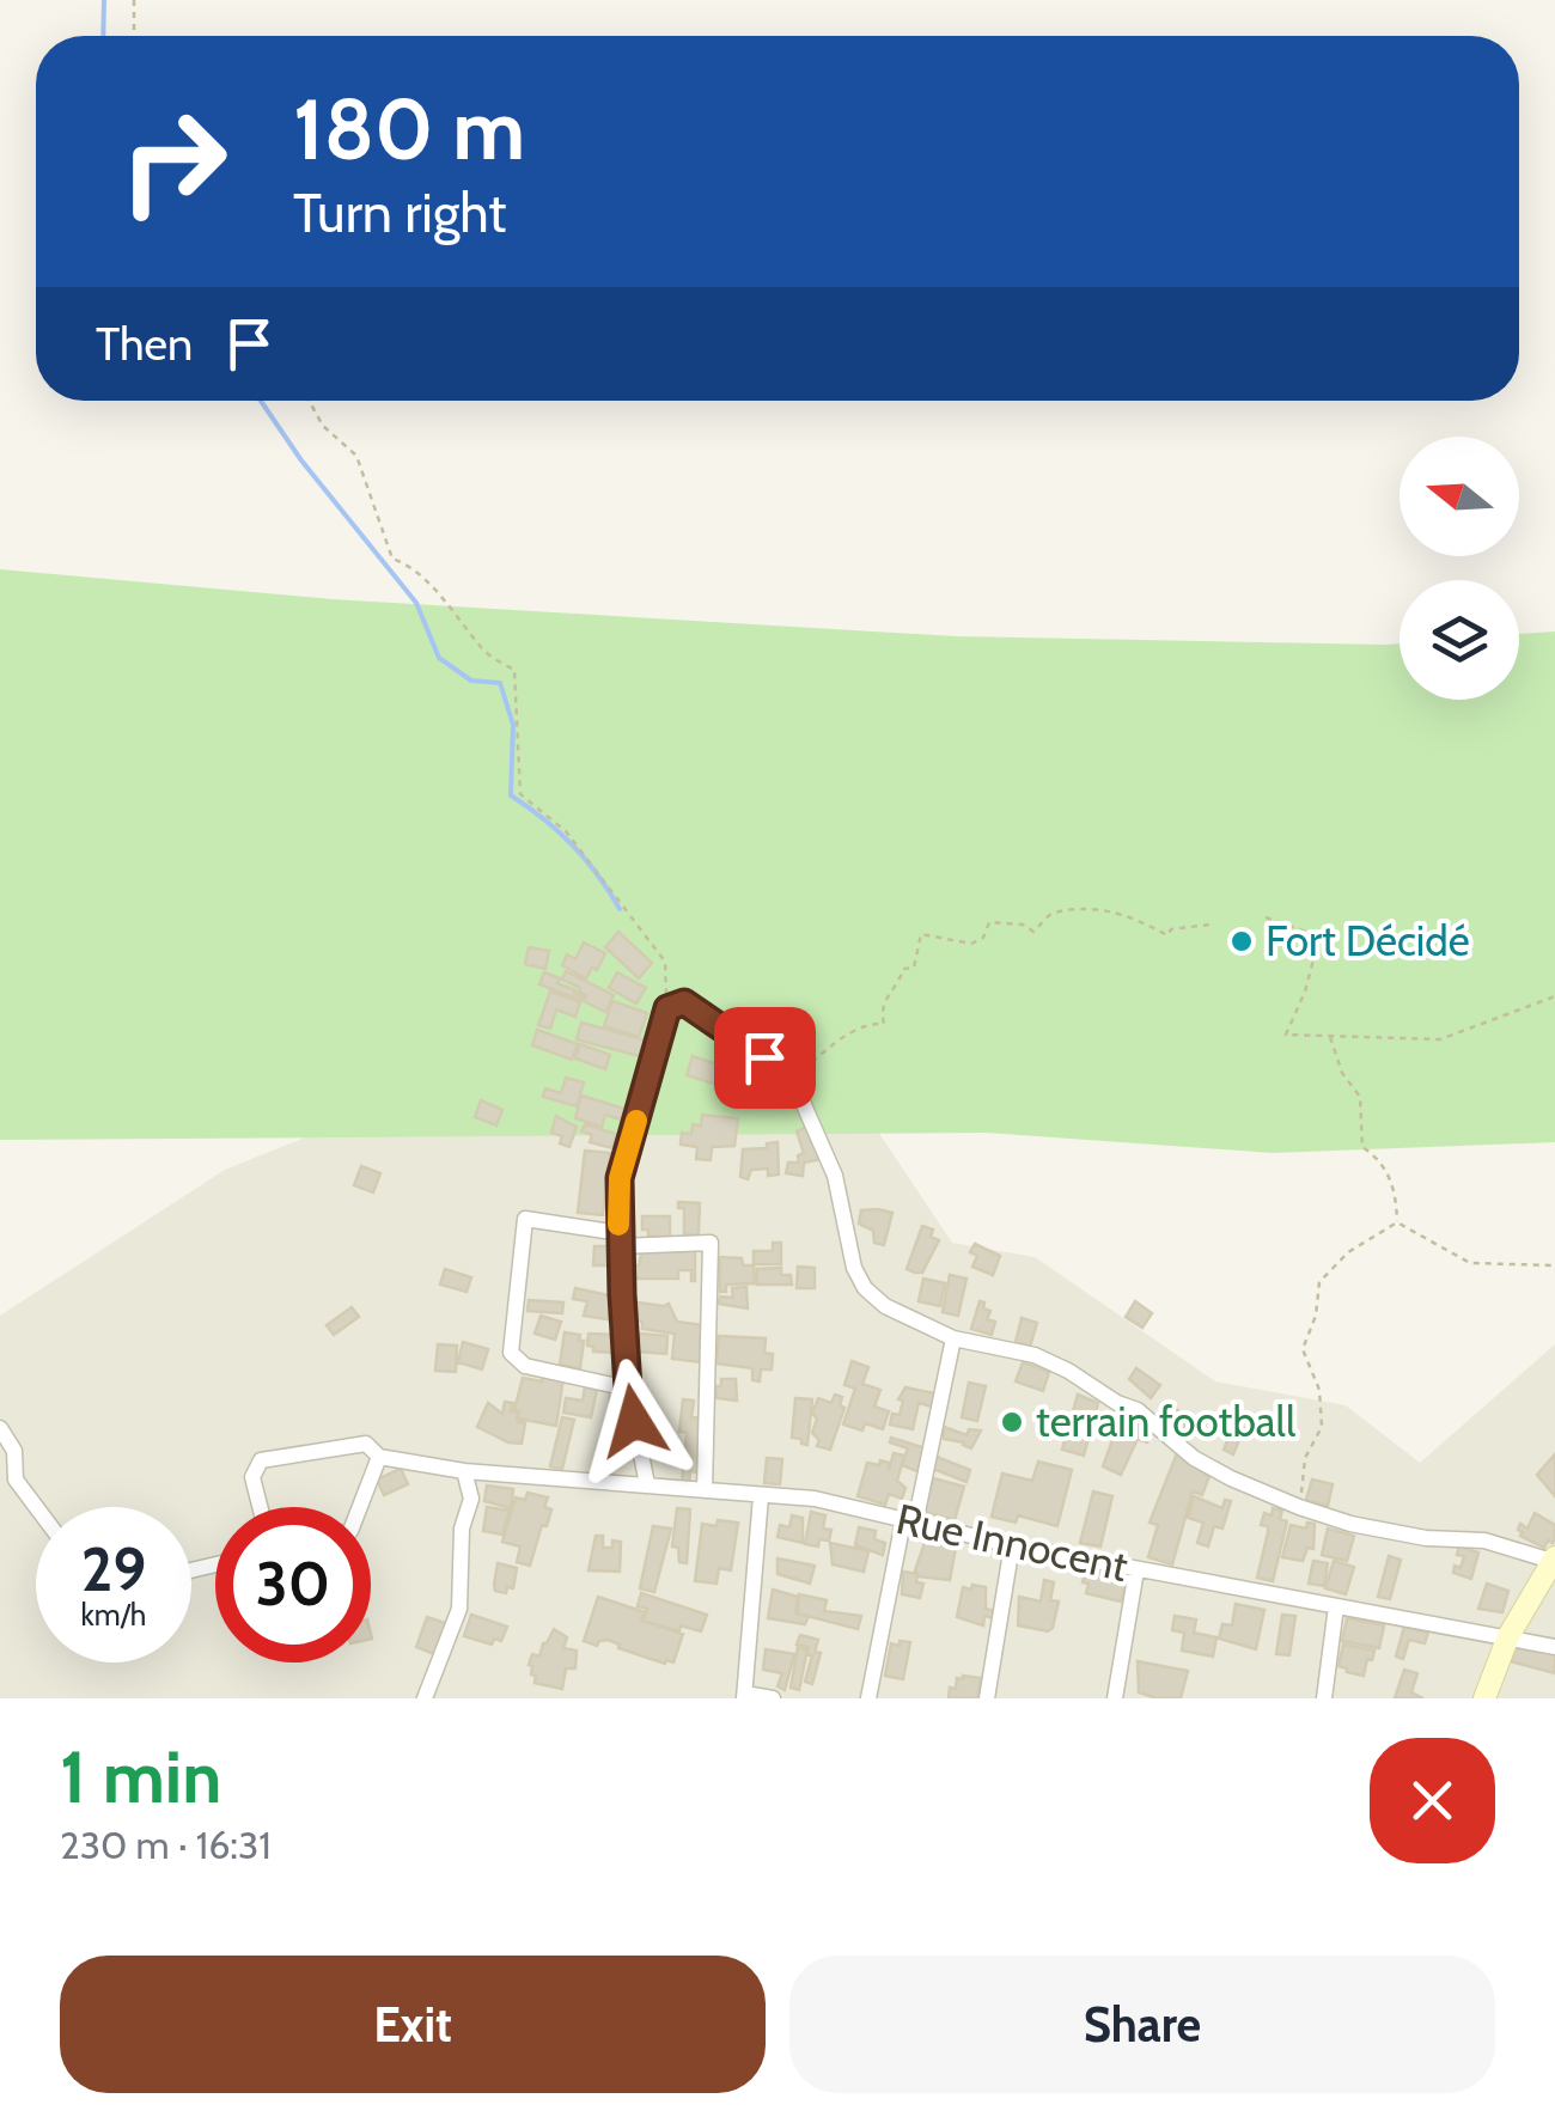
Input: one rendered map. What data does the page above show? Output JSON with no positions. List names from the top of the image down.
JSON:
{
  "streets": {
    "street": ["Rue Innocent"]
  },
  "places": ["Fort Décidé", "terrain football"],
  "north": "left",
  "page": {
    "turn": ["180 m", "Turn right"],
    "then": "Then",
    "speed": "29 km/h",
    "limit": "30",
    "heading": ["1 min", "230 m · 16:31"],
    "buttons": ["Exit", "Share"]
  }
}
